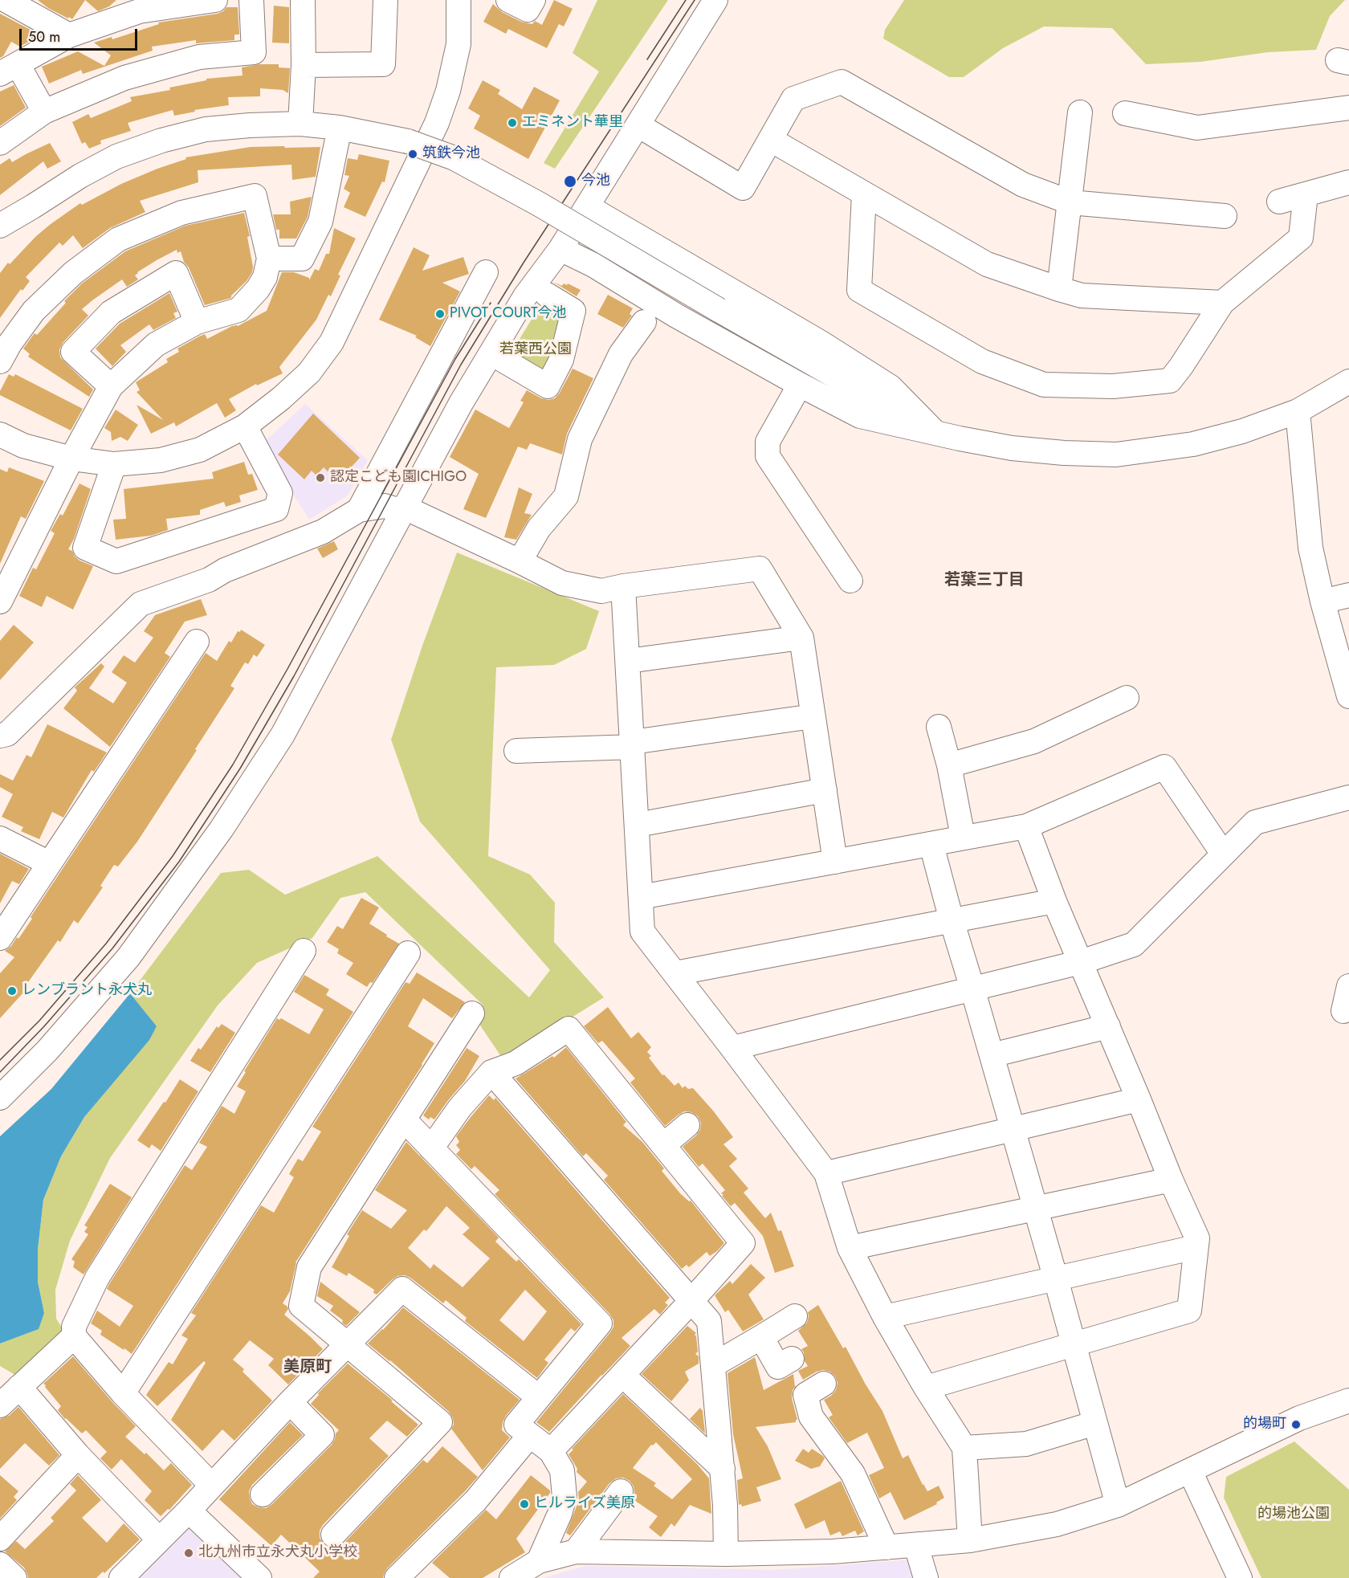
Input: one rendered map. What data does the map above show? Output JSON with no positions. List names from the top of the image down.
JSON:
{
  "districts": ["若葉三丁目", "美原町"],
  "parks": ["若葉西公園", "的場池公園"],
  "places": [
    "エミネント華里",
    "筑鉄今池",
    "今池",
    "PIVOT COURT今池",
    "認定こども園ICHIGO",
    "レンブラント永犬丸",
    "的場町",
    "ヒルライズ美原",
    "北九州市立永犬丸小学校"
  ],
  "scale_bar": "50 m"
}
